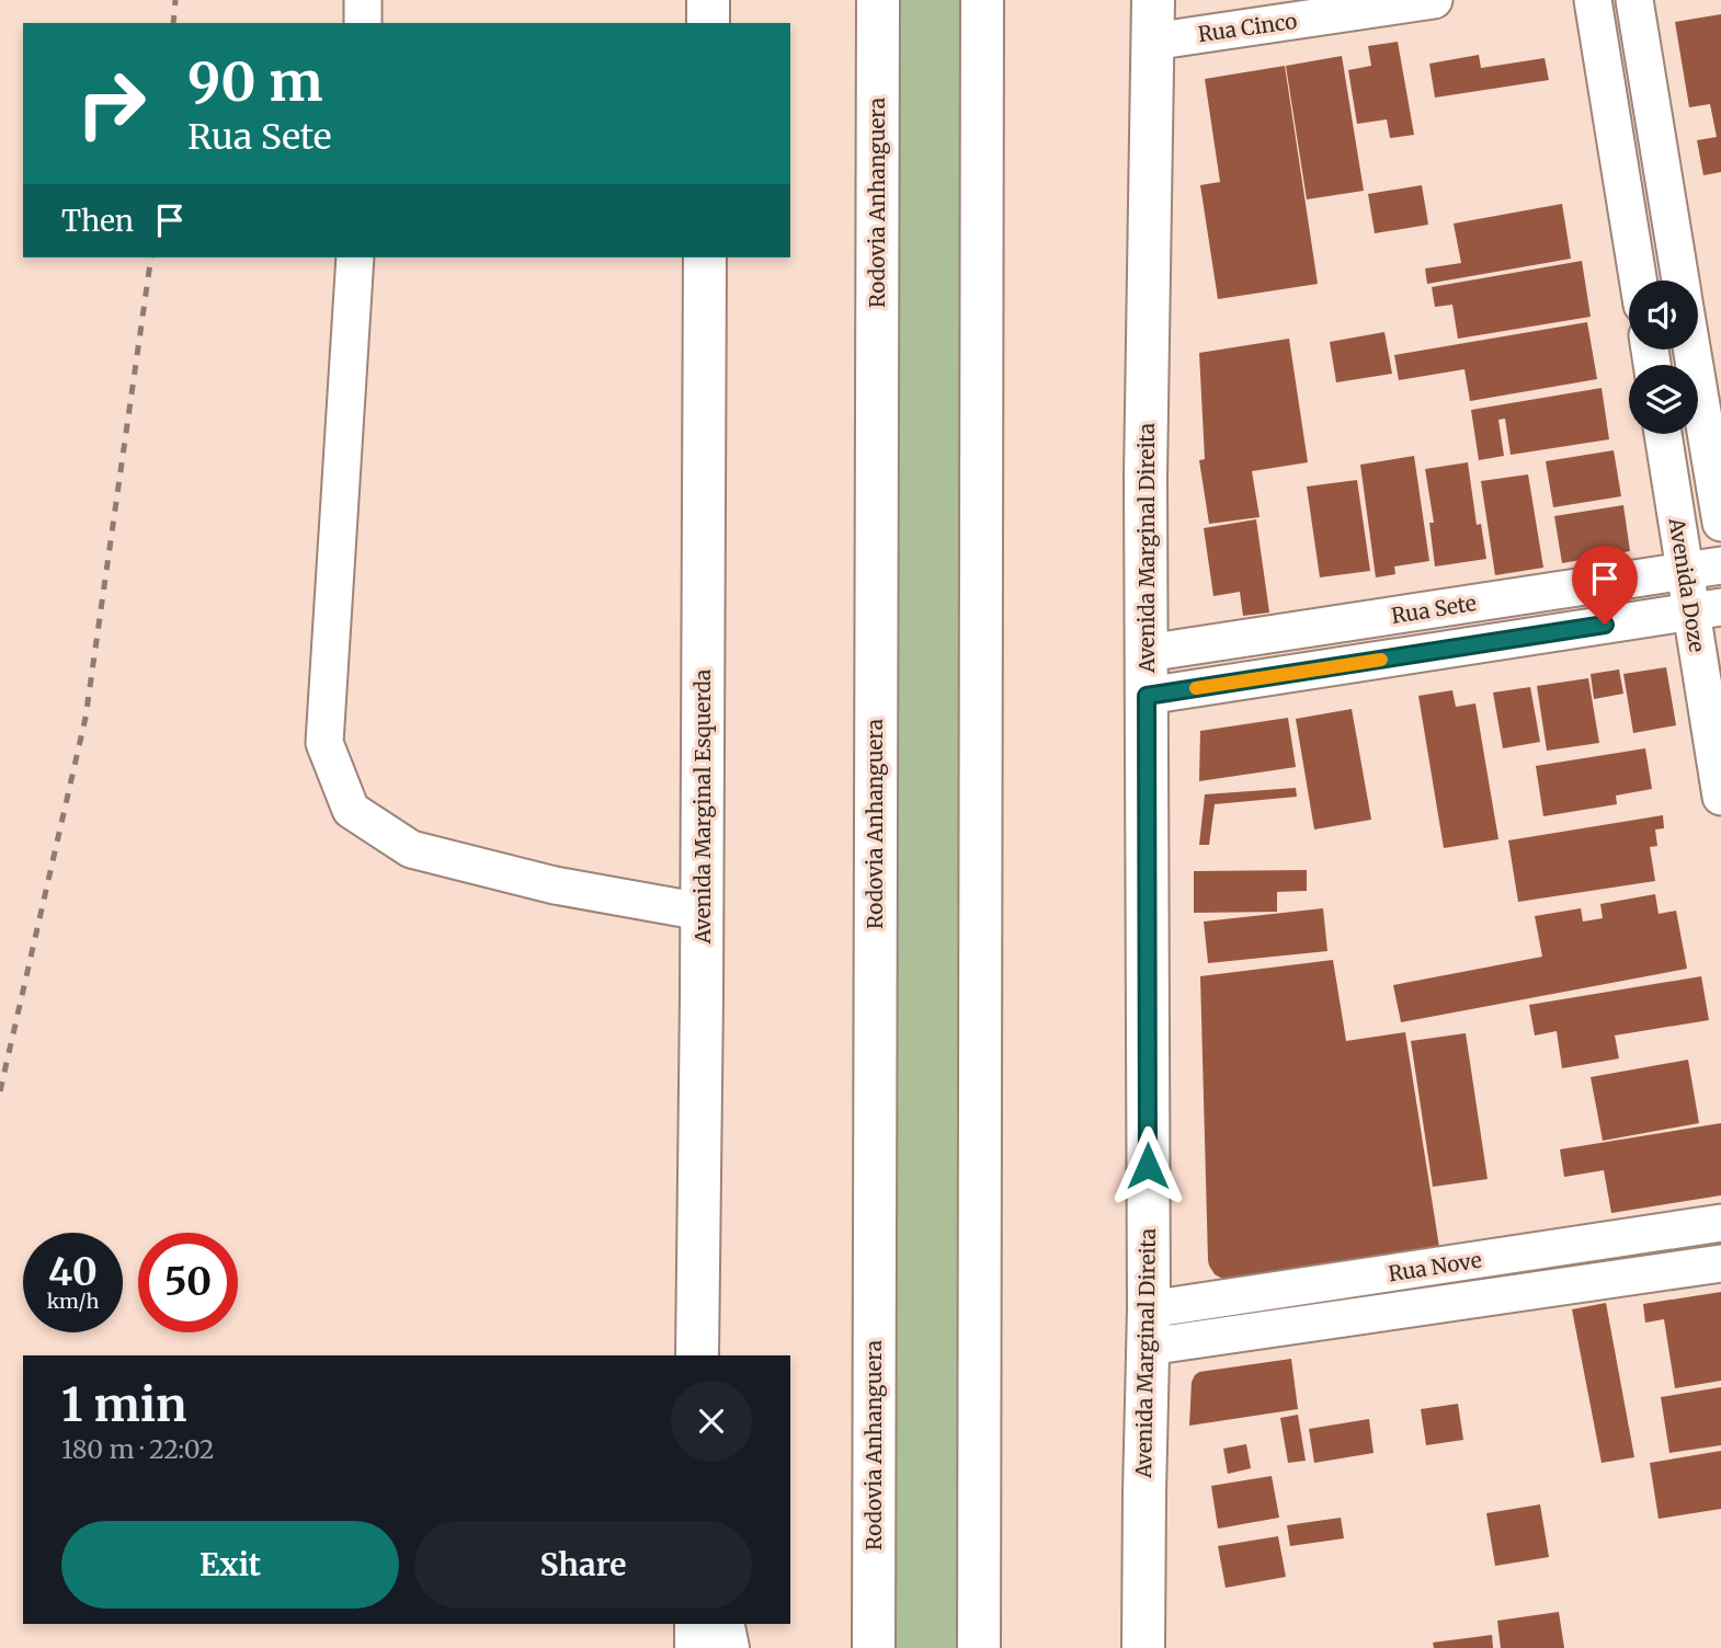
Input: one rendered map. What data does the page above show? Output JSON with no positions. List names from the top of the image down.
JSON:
{
  "streets": {
    "main road": ["Rodovia Anhanguera", "Avenida Marginal Direita", "Avenida Marginal Esquerda"],
    "street": [
      "Rua Cinco",
      "Avenida Doze",
      "Rua Sete",
      "Rua Nove"
    ]
  },
  "crossings": [
    ["Rua Cinco", "Avenida Marginal Direita"],
    ["Avenida Marginal Direita", "Rua Sete"],
    ["Avenida Marginal Direita", "Rua Nove"],
    ["Avenida Doze", "Rua Sete"]
  ],
  "page": {
    "turn": ["90 m", "Rua Sete"],
    "then": "Then",
    "speed": "40 km/h",
    "limit": "50",
    "heading": ["1 min", "180 m · 22:02"],
    "buttons": ["Exit", "Share"]
  }
}
